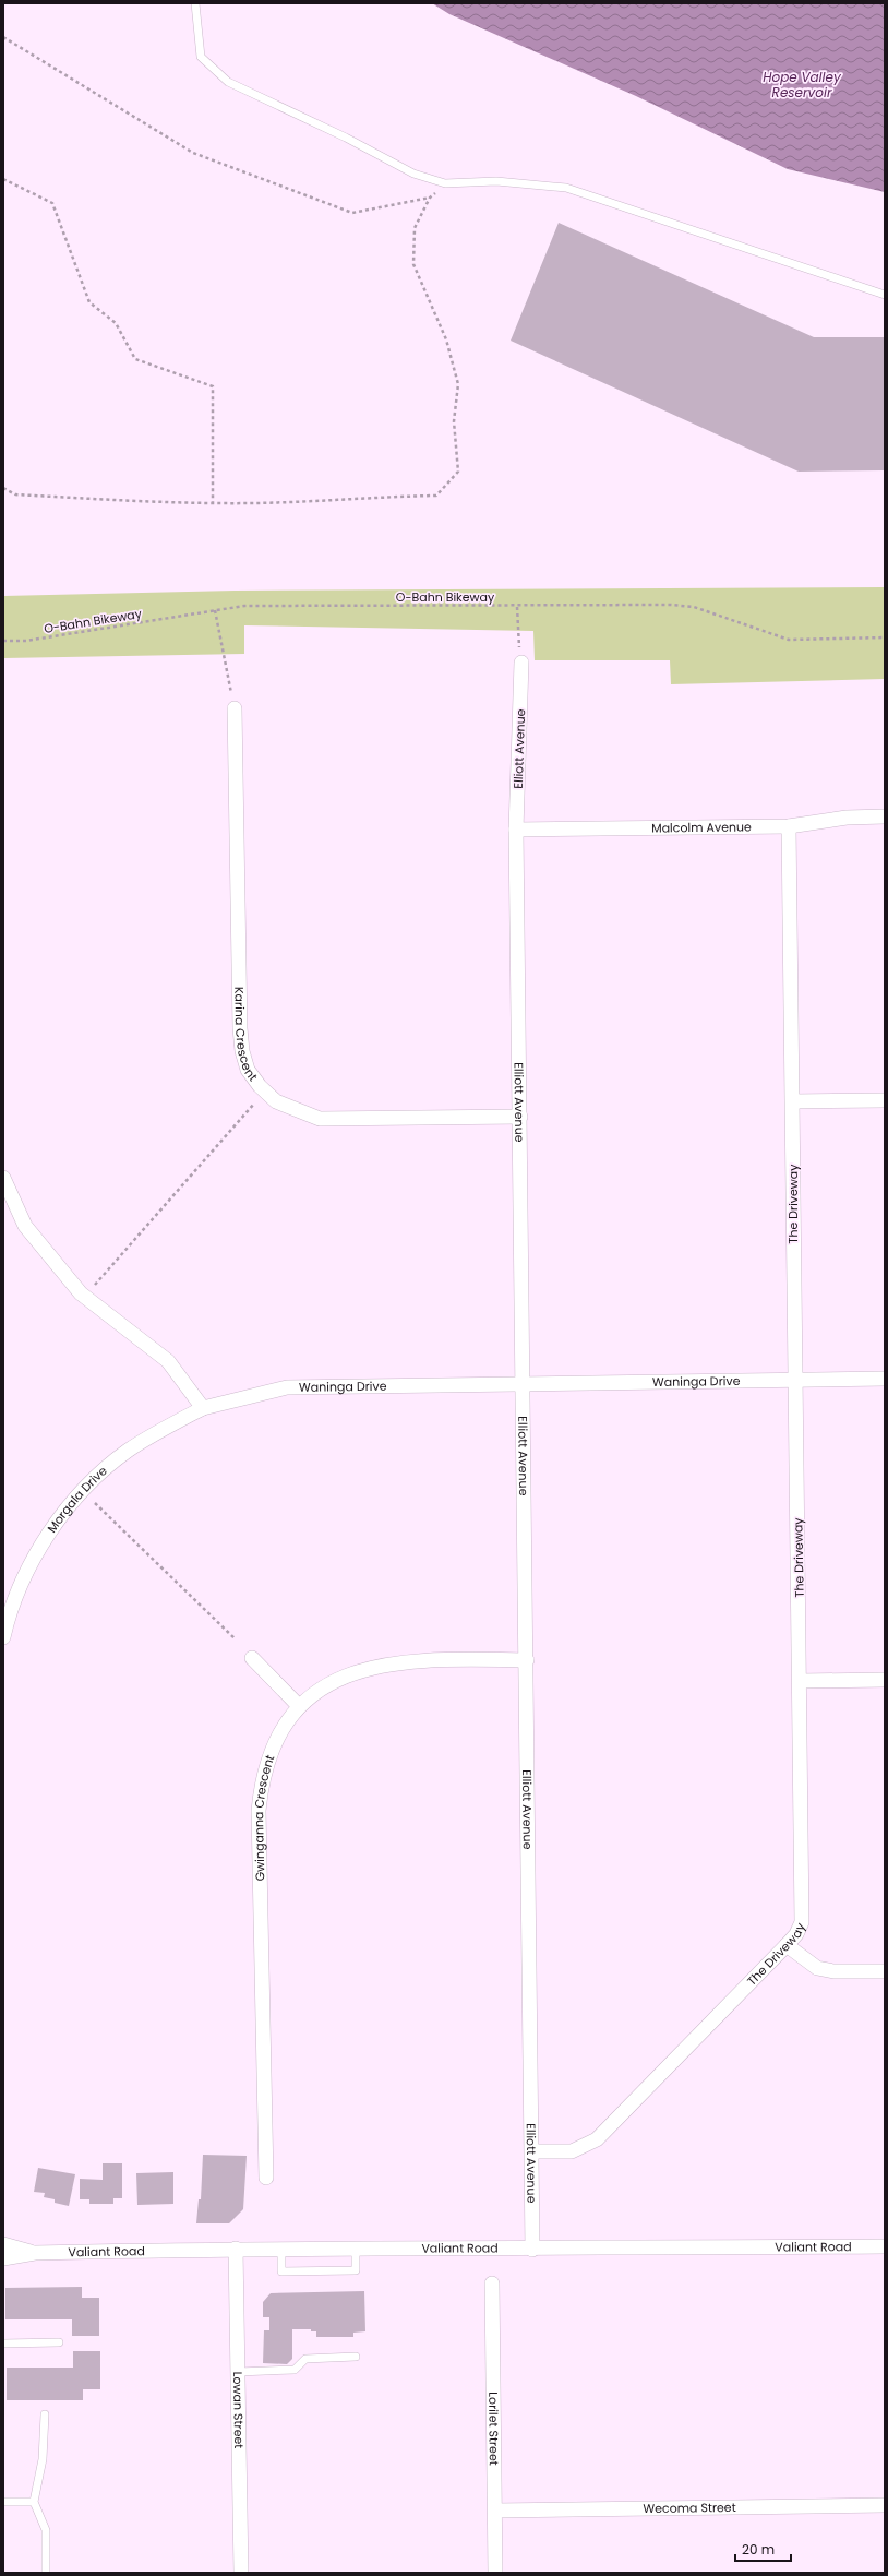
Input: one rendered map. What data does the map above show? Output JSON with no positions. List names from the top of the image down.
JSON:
{
  "streets": {
    "street": [
      "Elliott Avenue",
      "Malcolm Avenue",
      "Karina Crescent",
      "The Driveway",
      "Waninga Drive",
      "Morgala Drive",
      "Gwinganna Crescent",
      "Valiant Road",
      "Lowan Street",
      "Lorilet Street",
      "Wecoma Street"
    ],
    "path": ["O-Bahn Bikeway"]
  },
  "crossings": [
    ["Elliott Avenue", "Malcolm Avenue"],
    ["Elliott Avenue", "Karina Crescent"],
    ["Elliott Avenue", "The Driveway"],
    ["Elliott Avenue", "Waninga Drive"],
    ["Elliott Avenue", "Gwinganna Crescent"],
    ["Elliott Avenue", "Valiant Road"],
    ["Malcolm Avenue", "The Driveway"],
    ["The Driveway", "Waninga Drive"],
    ["Waninga Drive", "Morgala Drive"],
    ["Valiant Road", "Lowan Street"],
    ["Lorilet Street", "Wecoma Street"]
  ],
  "water": ["Hope Valley Reservoir"],
  "scale_bar": "20 m"
}
